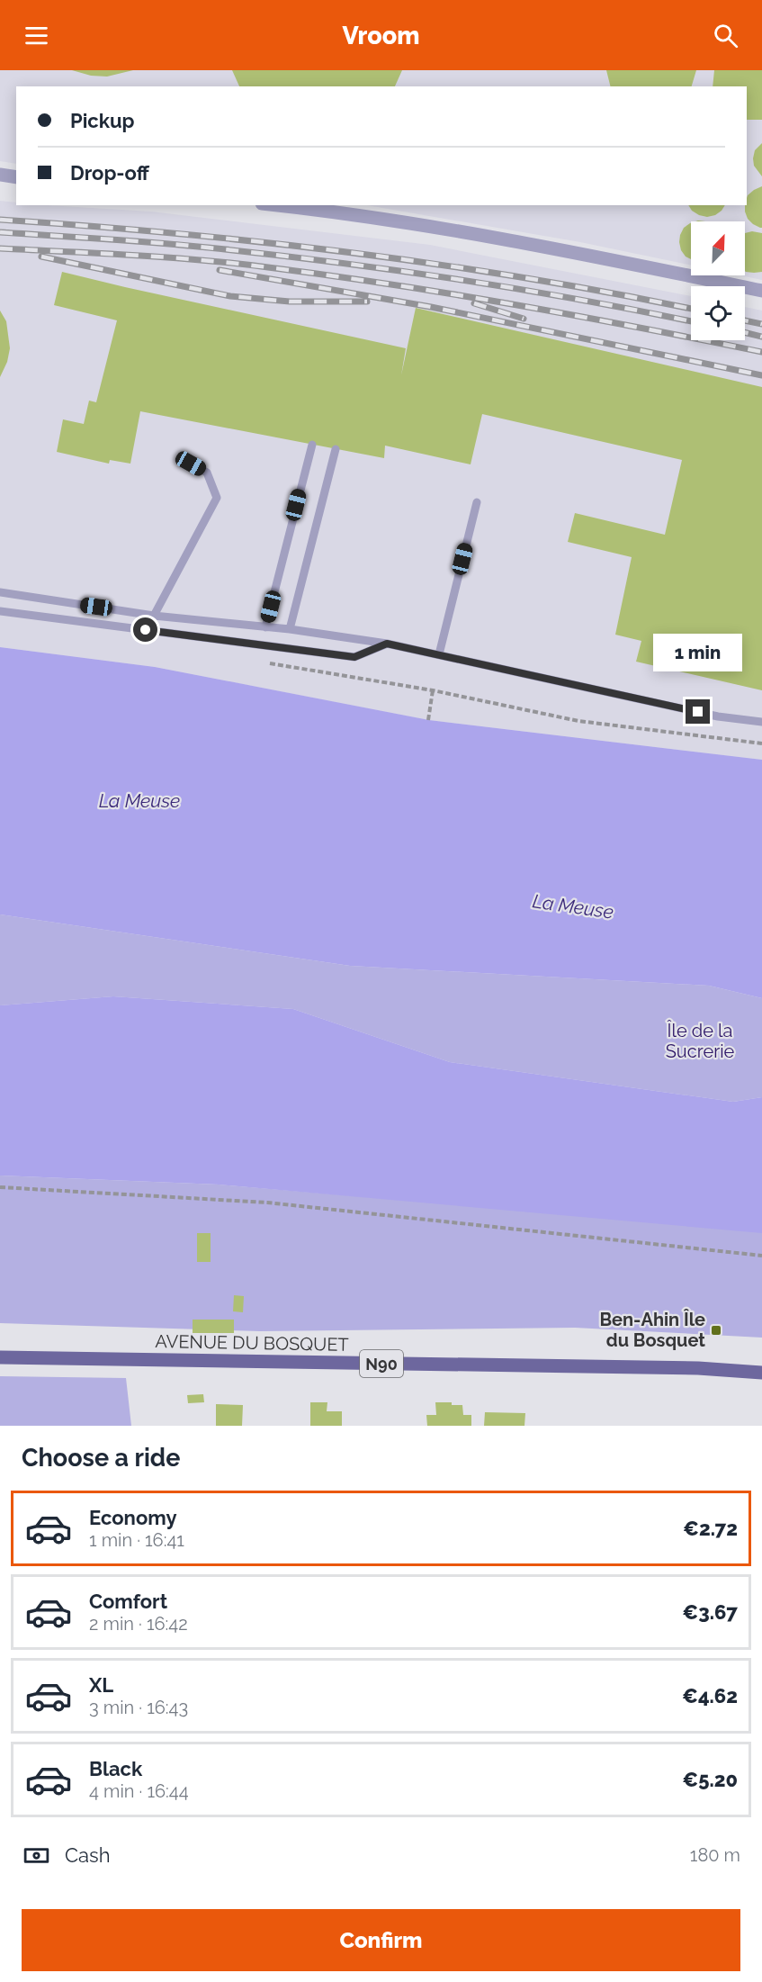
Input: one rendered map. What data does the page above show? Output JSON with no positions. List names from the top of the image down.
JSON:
{
  "streets": {
    "main road": ["AVENUE DU BOSQUET", "N90"]
  },
  "water": ["La Meuse"],
  "parks": ["Île de la Sucrerie"],
  "places": {
    "transit": ["Ben-Ahin Île du Bosquet"]
  },
  "north": "top right",
  "page": {
    "header": "Vroom",
    "banner": ["Pickup", "Drop-off"],
    "bubble": "1 min",
    "heading": "Choose a ride",
    "list": [
      {
        "name": "Economy",
        "note": "1 min · 16:41",
        "value": "€2.72"
      },
      {
        "name": "Comfort",
        "note": "2 min · 16:42",
        "value": "€3.67"
      },
      {
        "name": "XL",
        "note": "3 min · 16:43",
        "value": "€4.62"
      },
      {
        "name": "Black",
        "note": "4 min · 16:44",
        "value": "€5.20"
      }
    ],
    "pay": ["Cash", "180 m"],
    "buttons": "Confirm"
  }
}
